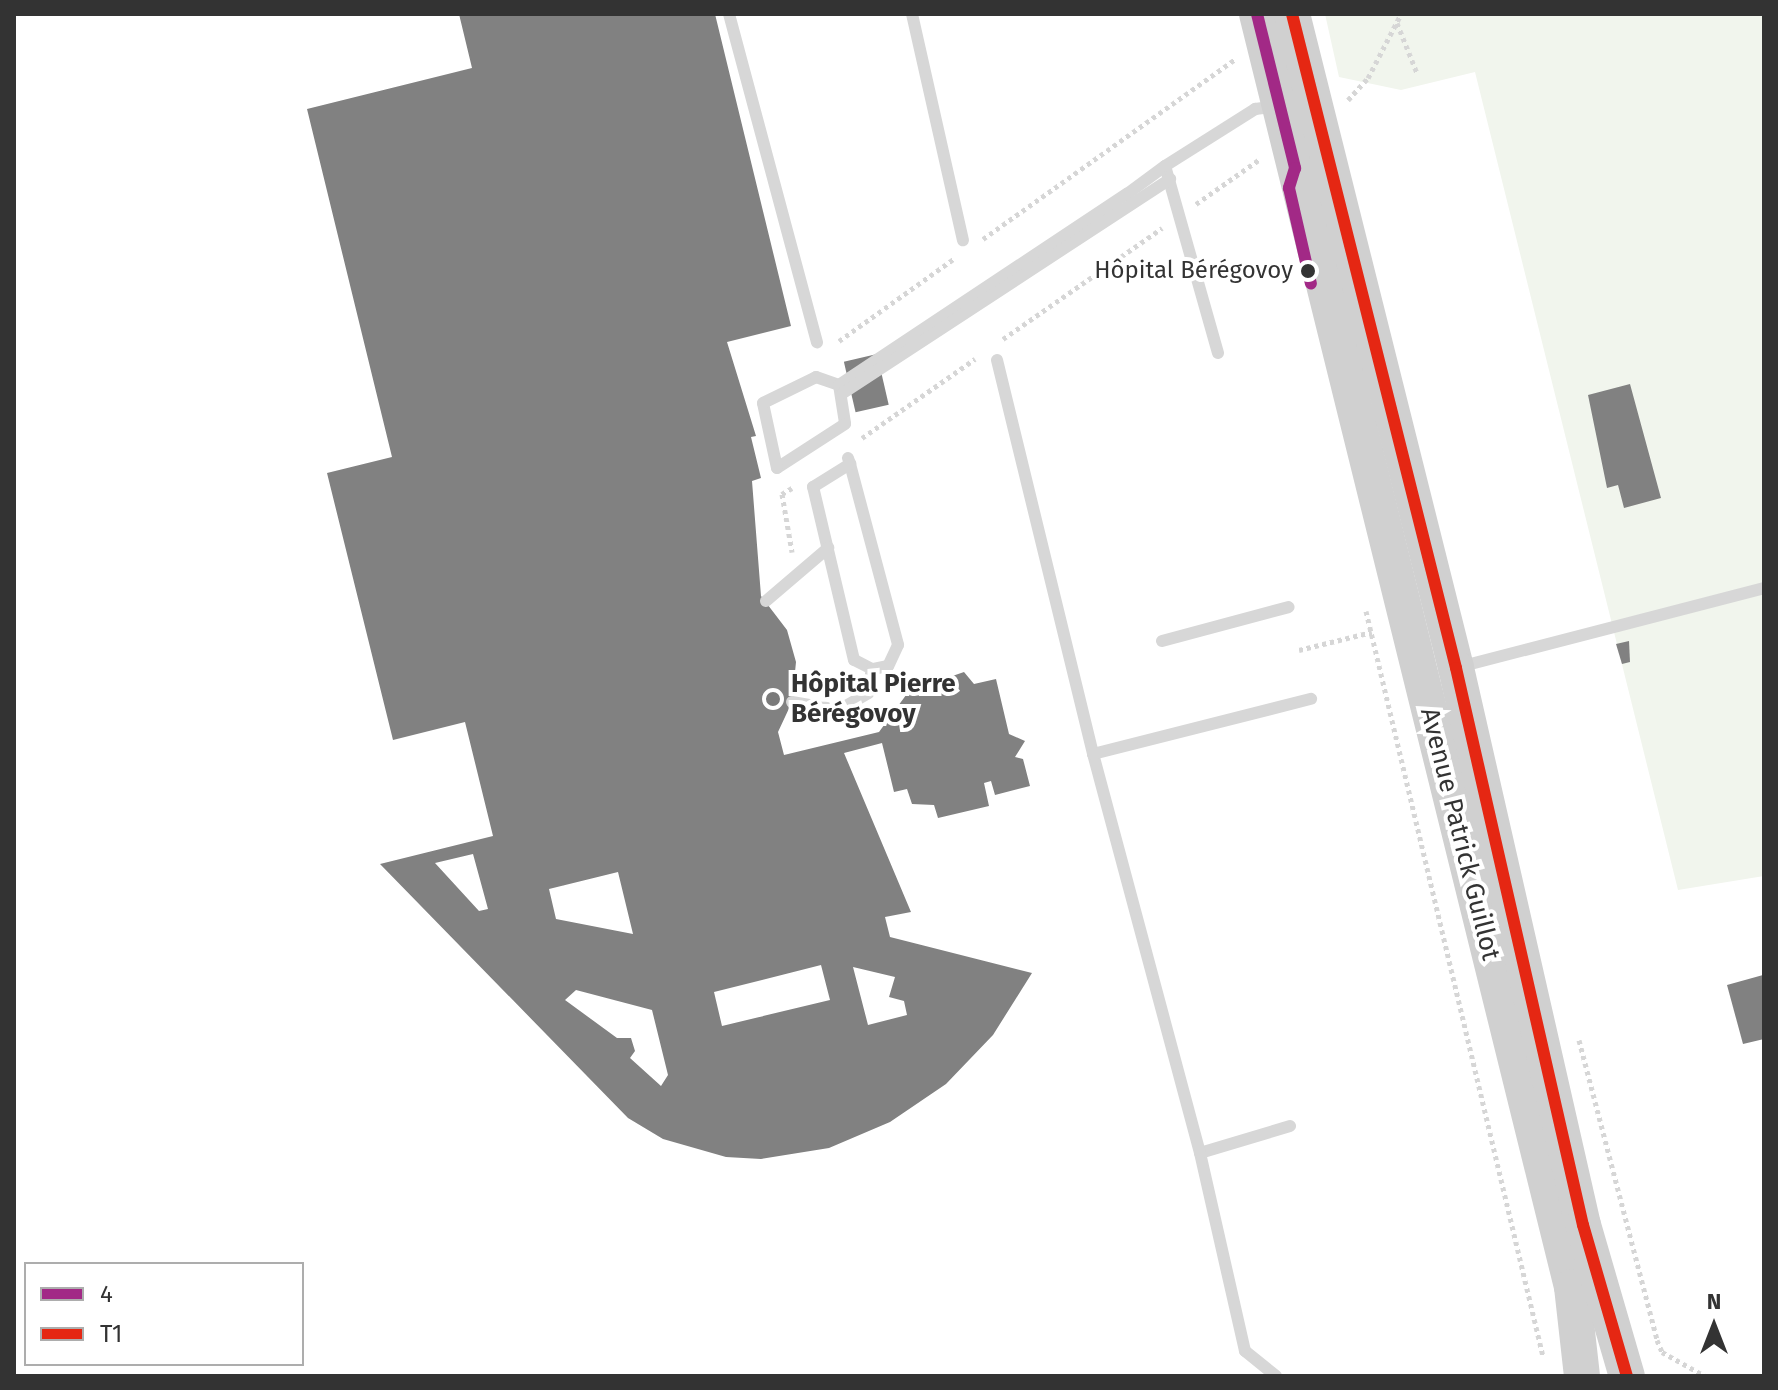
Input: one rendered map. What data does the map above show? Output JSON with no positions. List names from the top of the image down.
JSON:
{
  "streets": {
    "street": ["Avenue Patrick Guillot"]
  },
  "places": ["Hôpital Bérégovoy", "Hôpital Pierre Bérégovoy"],
  "lines": ["transit line 4", "transit line T1"],
  "legend": ["4", "T1"],
  "north": "top"
}
